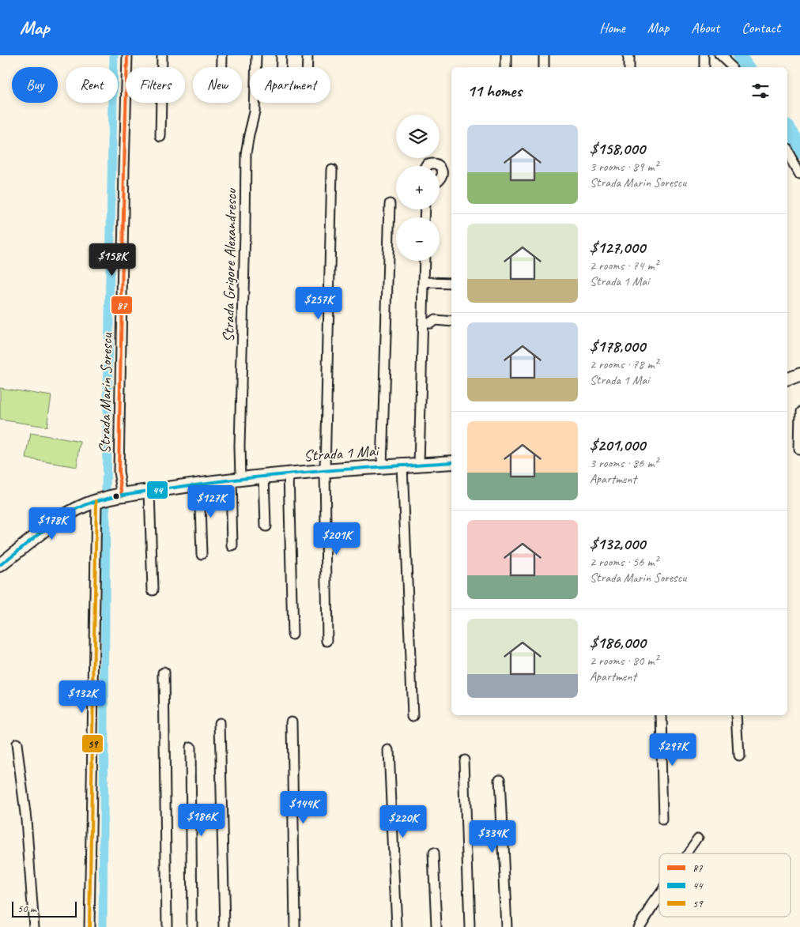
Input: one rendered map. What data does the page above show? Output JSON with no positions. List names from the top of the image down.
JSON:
{
  "streets": {
    "street": ["Strada Grigore Alexandrescu", "Strada Marin Sorescu", "Strada 1 Mai"]
  },
  "crossings": [
    ["Strada Grigore Alexandrescu", "Strada 1 Mai"],
    ["Strada Marin Sorescu", "Strada 1 Mai"]
  ],
  "lines": ["transit line 87", "transit line 44", "transit line 59"],
  "legend": ["87", "44", "59"],
  "scale_bar": "50 m",
  "page": {
    "header": "Map",
    "nav": [
      "Home",
      "Map",
      "About",
      "Contact"
    ],
    "chip": [
      "Buy",
      "Rent",
      "Filters",
      "New",
      "Apartment"
    ],
    "heading": "11 homes",
    "map_buttons": ["+", "−"],
    "list": [
      {
        "name": "$158,000",
        "note": "3 rooms · 89 m² · Strada Marin Sorescu"
      },
      {
        "name": "$127,000",
        "note": "2 rooms · 74 m² · Strada 1 Mai"
      },
      {
        "name": "$178,000",
        "note": "2 rooms · 78 m² · Strada 1 Mai"
      },
      {
        "name": "$201,000",
        "note": "3 rooms · 86 m² · Apartment"
      },
      {
        "name": "$132,000",
        "note": "2 rooms · 56 m² · Strada Marin Sorescu"
      },
      {
        "name": "$186,000",
        "note": "2 rooms · 80 m² · Apartment"
      }
    ],
    "price": [
      "$158K",
      "$257K",
      "$127K",
      "$178K",
      "$201K",
      "$132K",
      "$297K",
      "$144K",
      "$186K",
      "$220K",
      "$334K"
    ],
    "scale": "50 m"
  }
}
